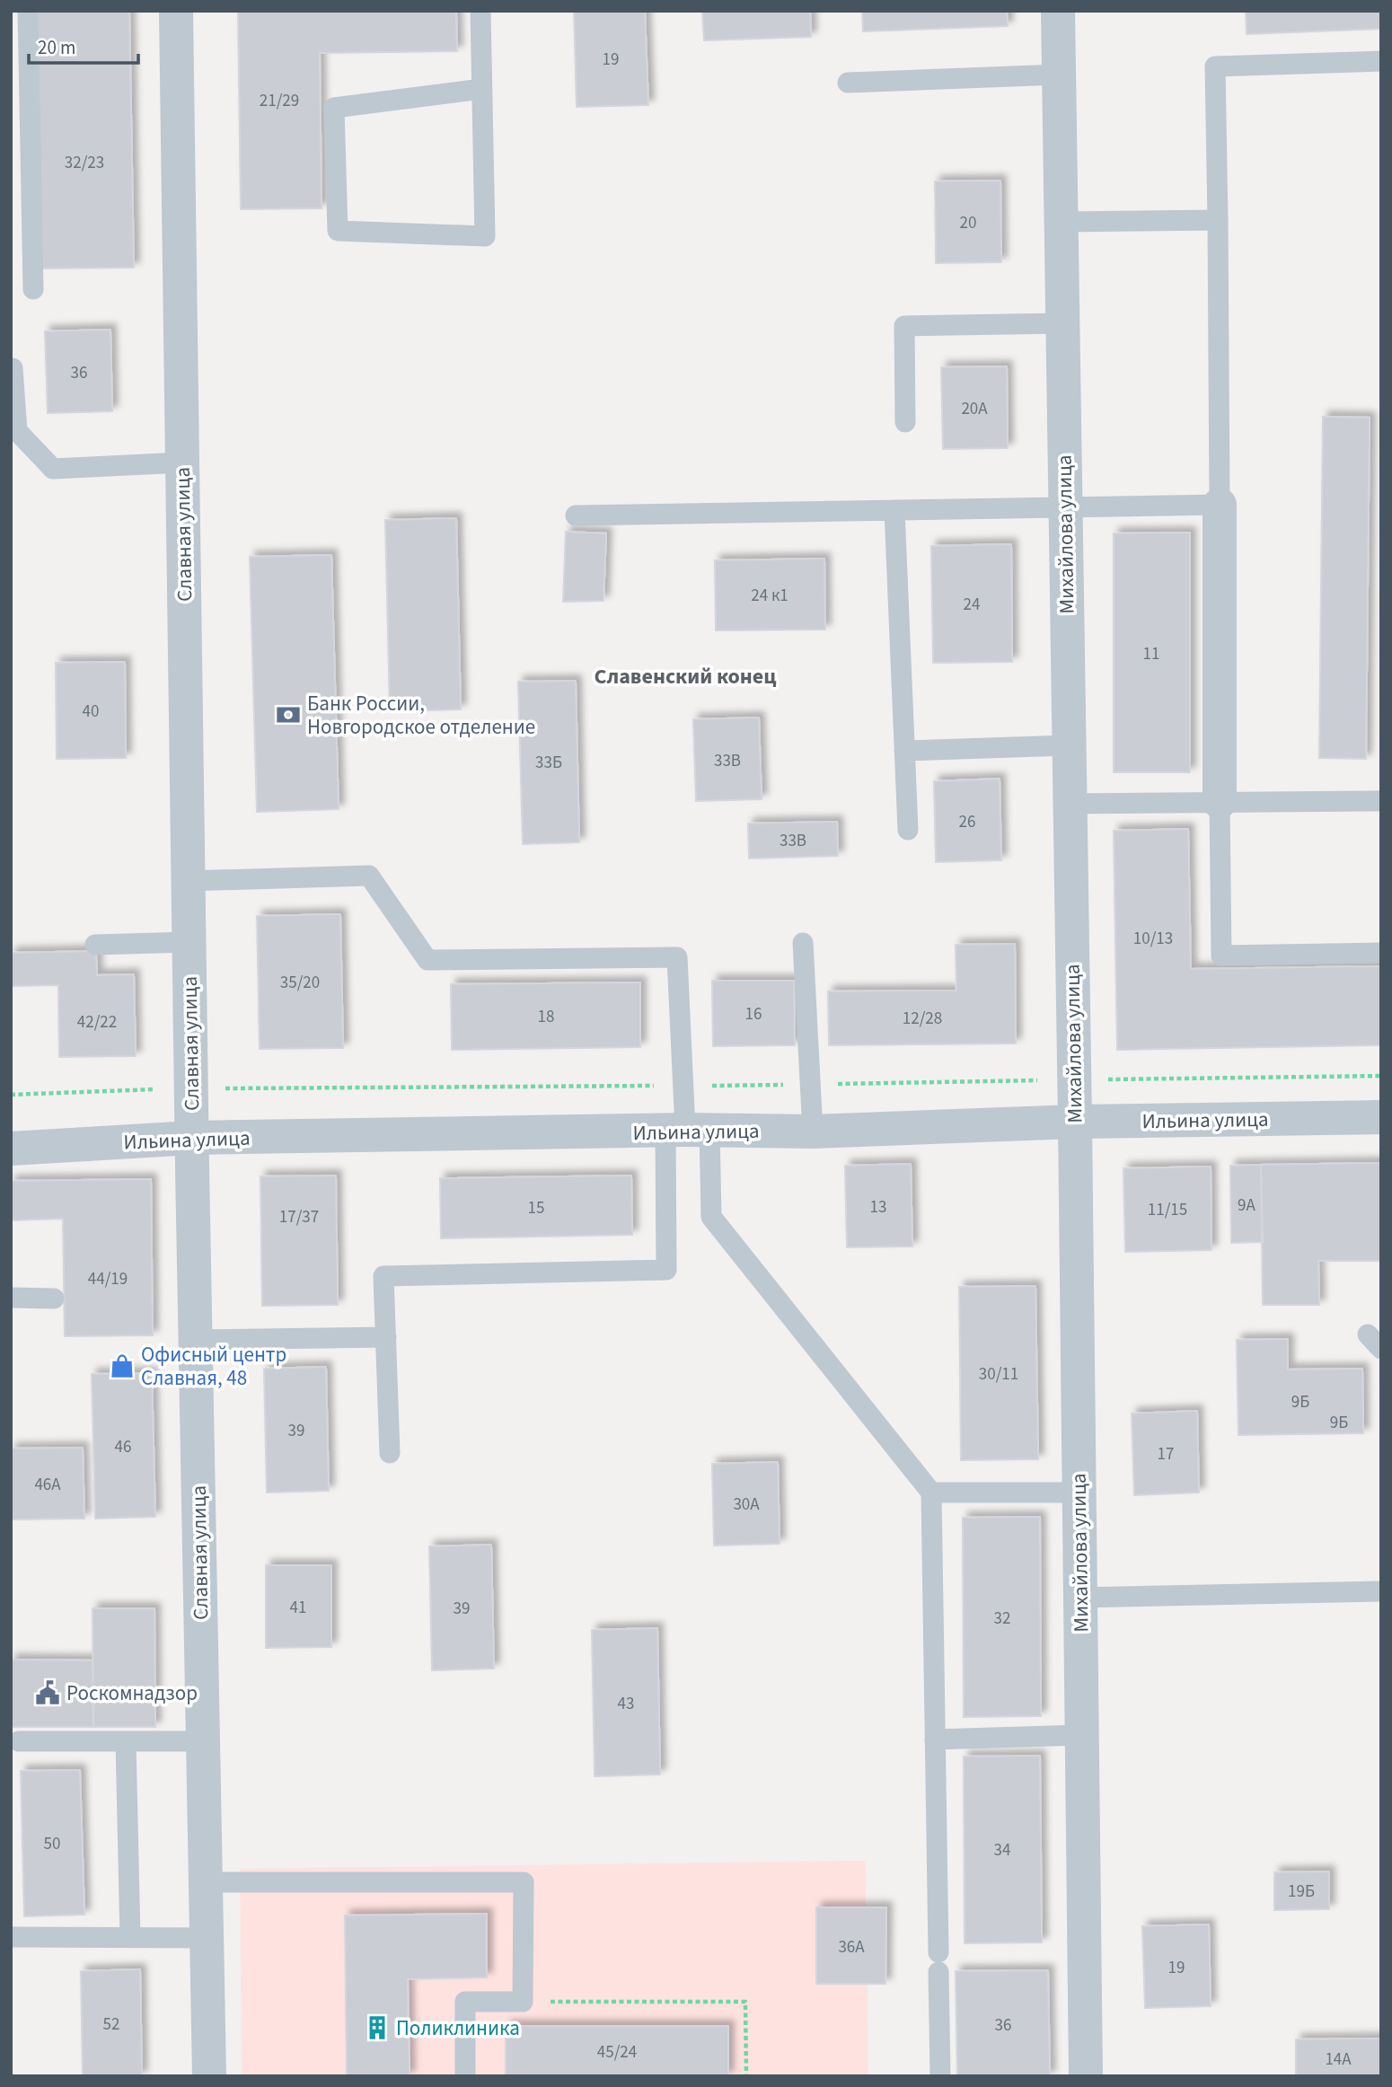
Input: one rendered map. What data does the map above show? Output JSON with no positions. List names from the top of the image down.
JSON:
{
  "streets": {
    "street": ["Славная улица", "Михайлова улица", "Ильина улица"]
  },
  "crossings": [
    ["Славная улица", "Ильина улица"],
    ["Михайлова улица", "Ильина улица"]
  ],
  "districts": ["Славенский конец"],
  "places": {
    "bank": ["Банк России, Новгородское отделение"],
    "shop": ["Офисный центр Славная, 48"],
    "public building": ["Роскомнадзор"],
    "building": ["Поликлиника"]
  },
  "house_numbers": [
    "19",
    "21/29",
    "32/23",
    "20",
    "36",
    "20А",
    "24 к1",
    "24",
    "11",
    "40",
    "33В",
    "33Б",
    "26",
    "33В",
    "10/13",
    "35/20",
    "16",
    "18",
    "12/28",
    "42/22",
    "9А",
    "13",
    "15",
    "11/15",
    "17/37",
    "44/19",
    "30/11",
    "9Б",
    "9Б",
    "39",
    "46",
    "17",
    "46А",
    "30А",
    "41",
    "39",
    "32",
    "43",
    "50",
    "34",
    "19Б",
    "36А",
    "19",
    "52",
    "36",
    "45/24",
    "14А"
  ],
  "scale_bar": "20 m"
}
